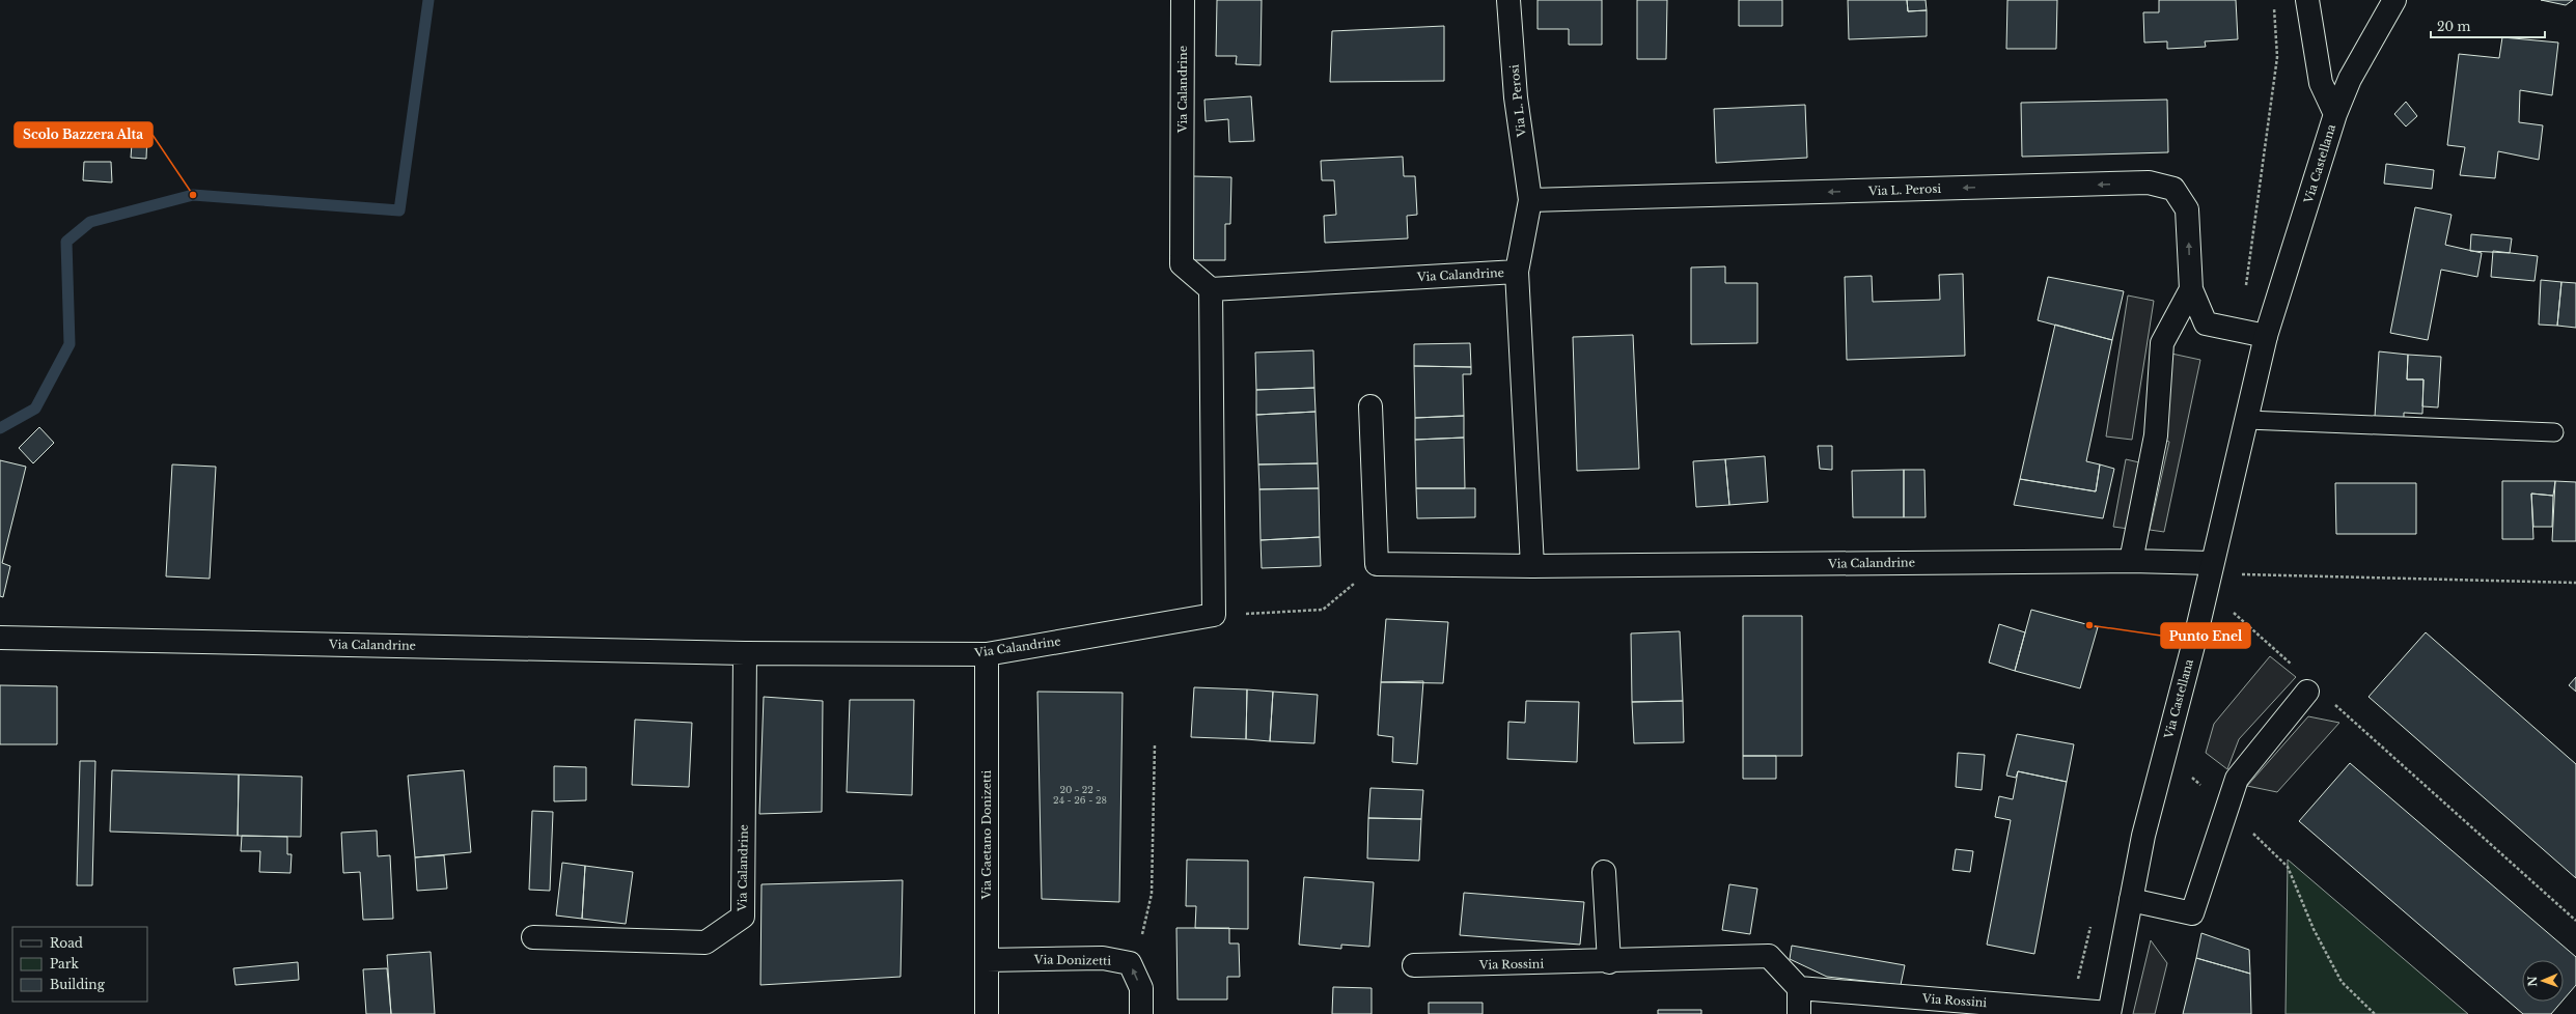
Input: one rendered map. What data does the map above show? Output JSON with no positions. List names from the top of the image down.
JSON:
{
  "streets": {
    "street": [
      "Via Calandrine",
      "Via L. Perosi",
      "Via Castellana",
      "Via Gaetano Donizetti",
      "Via Donizetti",
      "Via Rossini"
    ]
  },
  "crossings": [
    ["Via Calandrine", "Via L. Perosi"],
    ["Via Calandrine", "Via Castellana"],
    ["Via Calandrine", "Via Gaetano Donizetti"],
    ["Via Castellana", "Via Rossini"],
    ["Via Gaetano Donizetti", "Via Donizetti"]
  ],
  "one_way": ["Via L. Perosi"],
  "places": ["Scolo Bazzera Alta", "Punto Enel"],
  "house_numbers": ["20 - 22 - 24 - 26 - 28"],
  "legend": ["Road", "Park", "Building"],
  "scale_bar": "20 m",
  "north": "left"
}
